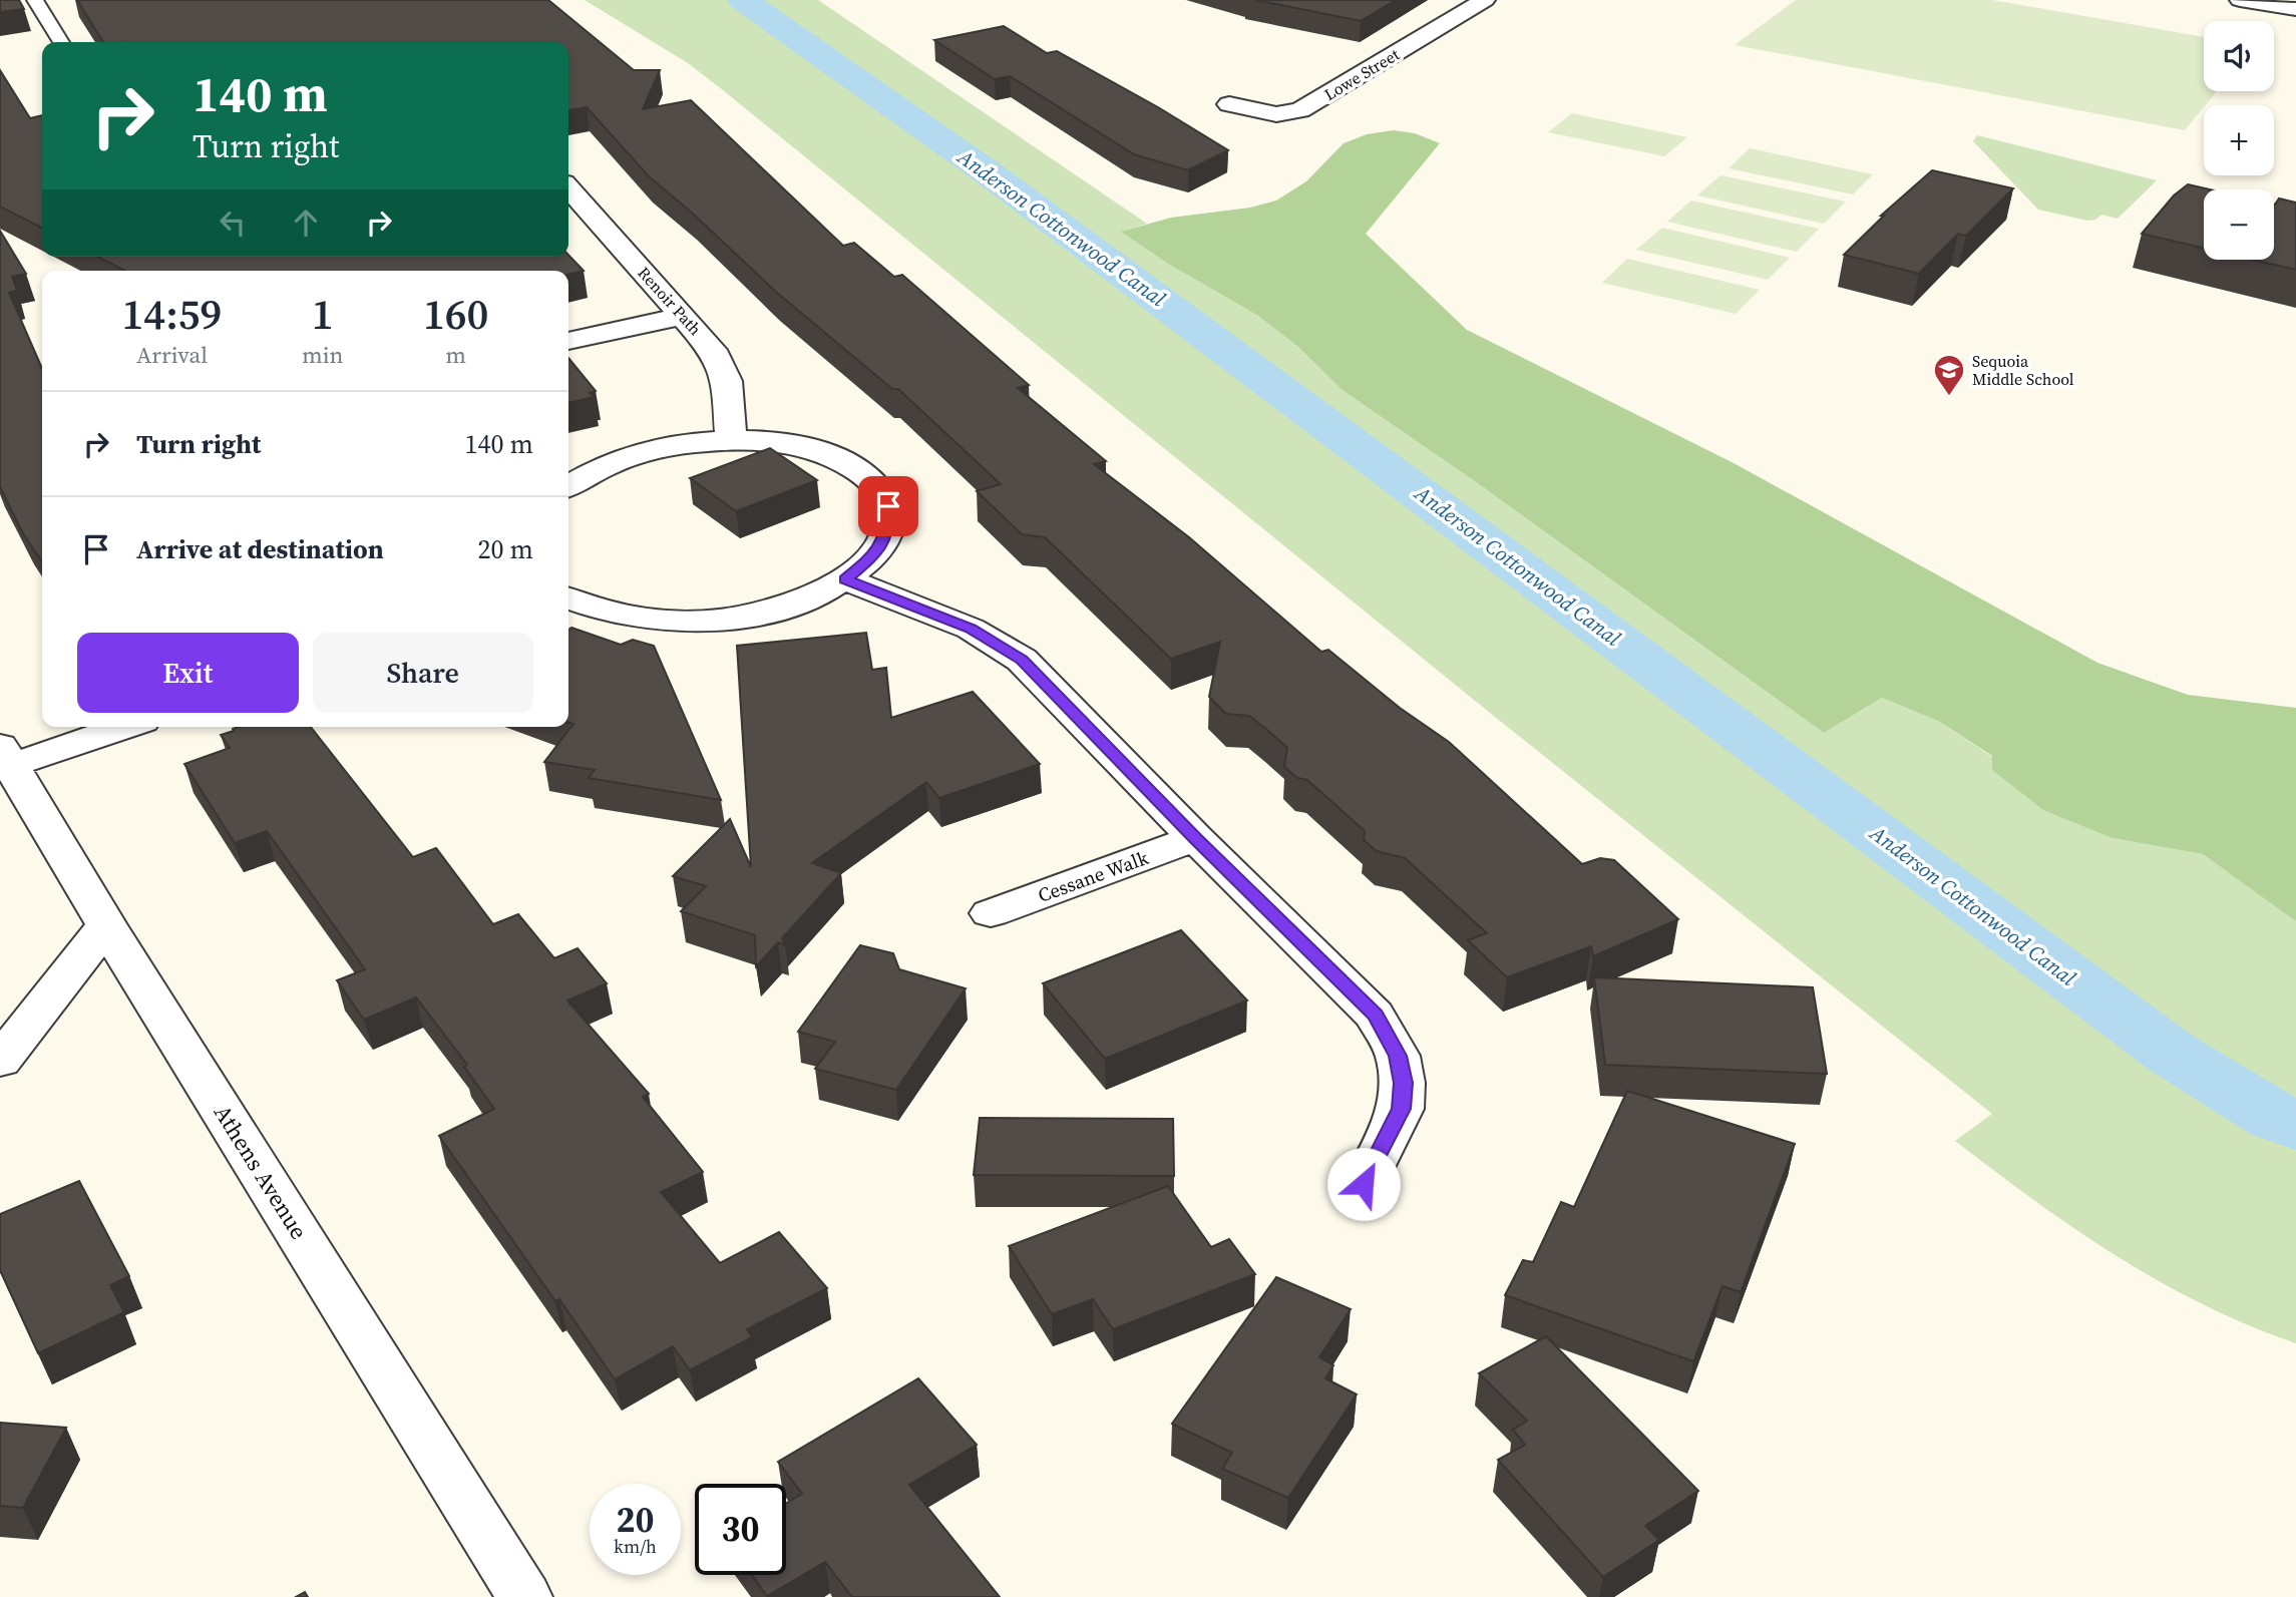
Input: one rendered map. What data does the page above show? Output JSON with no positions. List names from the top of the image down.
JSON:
{
  "streets": {
    "street": [
      "Lowe Street",
      "Renoir Path",
      "Cessane Walk",
      "Athens Avenue"
    ]
  },
  "water": ["Anderson Cottonwood Canal"],
  "places": {
    "school or university": ["Sequoia Middle School"]
  },
  "page": {
    "map_buttons": ["+", "−"],
    "turn": ["140 m", "Turn right"],
    "eta": [
      "14:59",
      "Arrival",
      "1",
      "min",
      "160",
      "m"
    ],
    "list": [
      {
        "name": "Turn right",
        "value": "140 m"
      },
      {
        "name": "Arrive at destination",
        "value": "20 m"
      }
    ],
    "buttons": ["Exit", "Share"],
    "speed": "20 km/h",
    "limit": "30"
  }
}
